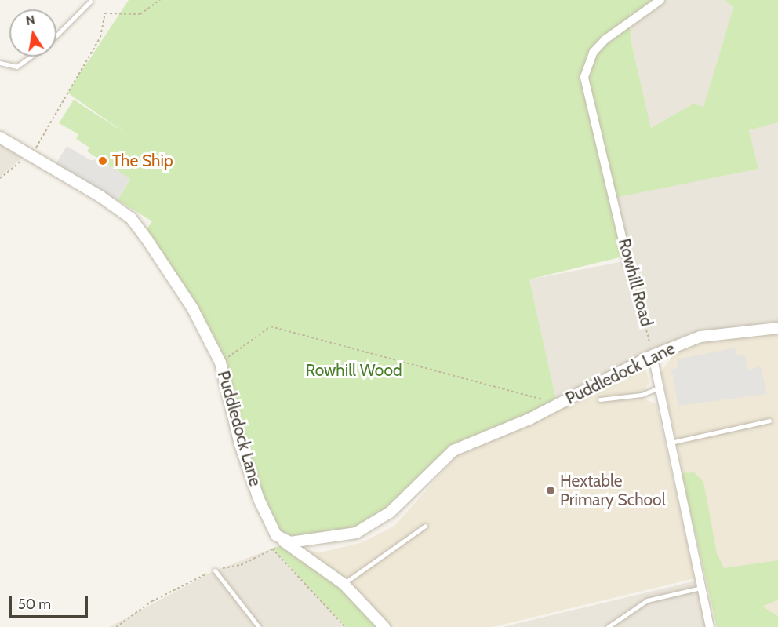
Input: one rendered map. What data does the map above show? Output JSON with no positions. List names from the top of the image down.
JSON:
{
  "streets": {
    "street": ["Rowhill Road", "Puddledock Lane"]
  },
  "crossings": [
    ["Rowhill Road", "Puddledock Lane"]
  ],
  "parks": ["Rowhill Wood"],
  "places": ["The Ship", "Hextable Primary School"],
  "scale_bar": "50 m",
  "north": "top"
}
